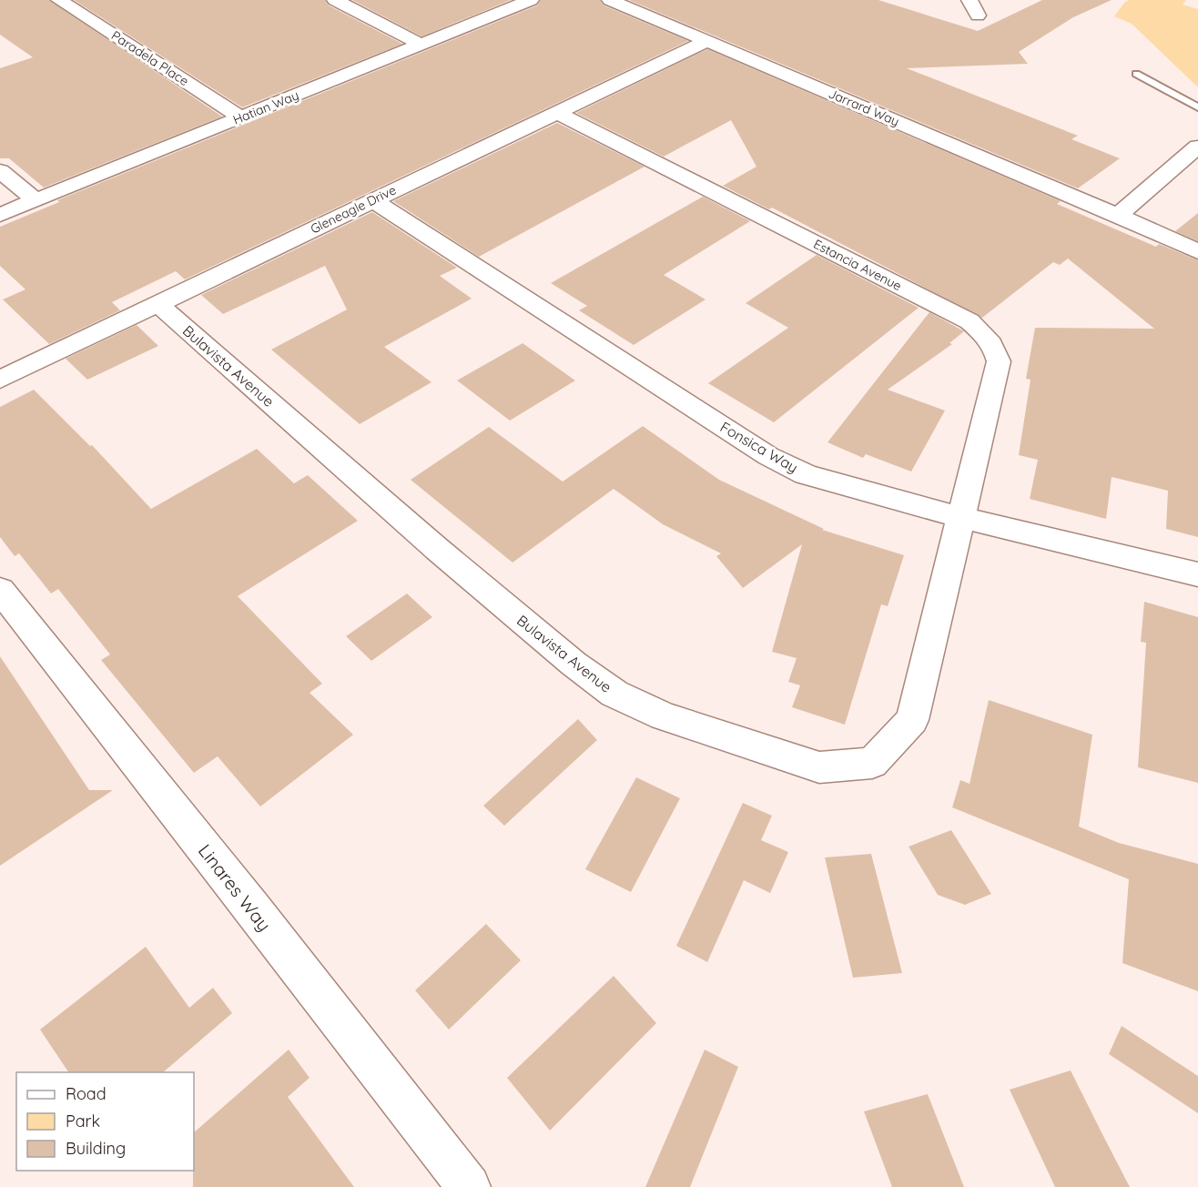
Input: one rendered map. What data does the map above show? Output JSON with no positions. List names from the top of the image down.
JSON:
{
  "streets": {
    "street": [
      "Paradela Place",
      "Hatian Way",
      "Jarrard Way",
      "Gleneagle Drive",
      "Estancia Avenue",
      "Bulavista Avenue",
      "Fonsica Way",
      "Linares Way"
    ]
  },
  "crossings": [
    ["Paradela Place", "Hatian Way"],
    ["Jarrard Way", "Gleneagle Drive"],
    ["Gleneagle Drive", "Estancia Avenue"],
    ["Gleneagle Drive", "Bulavista Avenue"],
    ["Gleneagle Drive", "Fonsica Way"],
    ["Estancia Avenue", "Bulavista Avenue"],
    ["Estancia Avenue", "Fonsica Way"],
    ["Bulavista Avenue", "Fonsica Way"]
  ],
  "legend": ["Road", "Park", "Building"]
}
